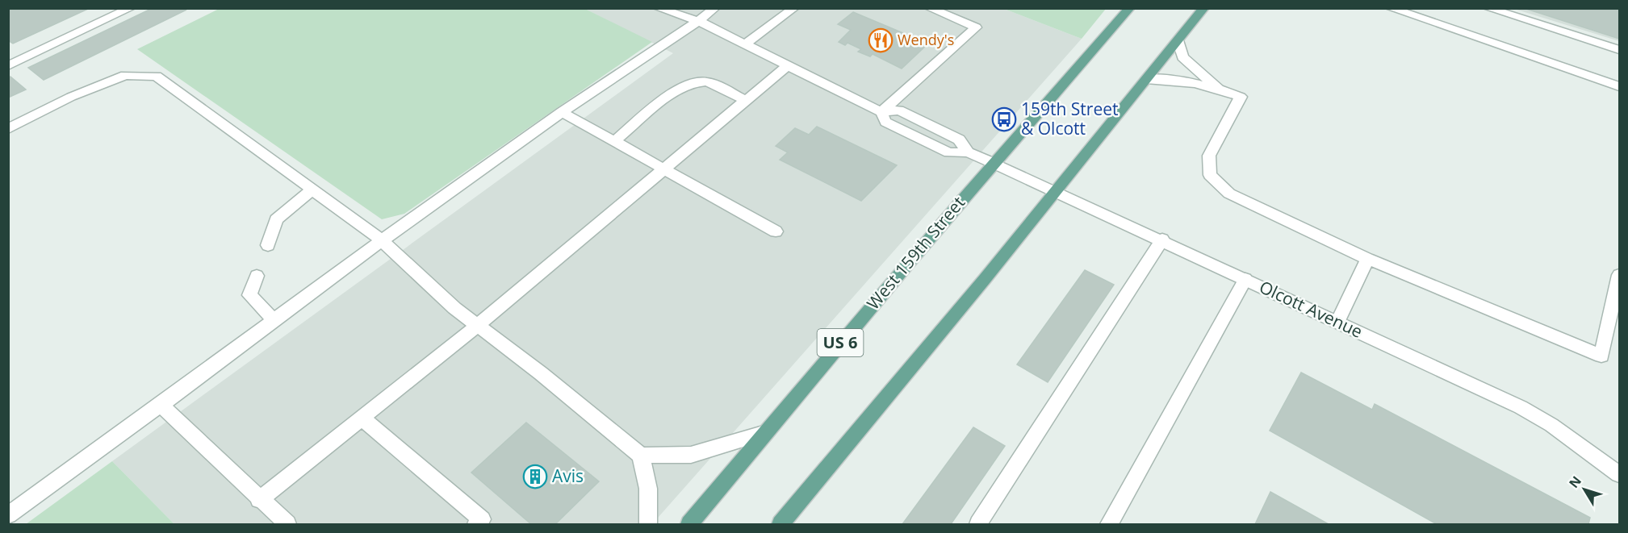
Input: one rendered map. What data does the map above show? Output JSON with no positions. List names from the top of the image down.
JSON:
{
  "streets": {
    "main road": ["West 159th Street", "US 6"],
    "street": ["Olcott Avenue"]
  },
  "crossings": [
    ["West 159th Street", "Olcott Avenue"]
  ],
  "places": {
    "restaurant": ["Wendy's"],
    "bus stop": ["159th Street & Olcott"],
    "building": ["Avis"]
  },
  "north": "top left"
}
